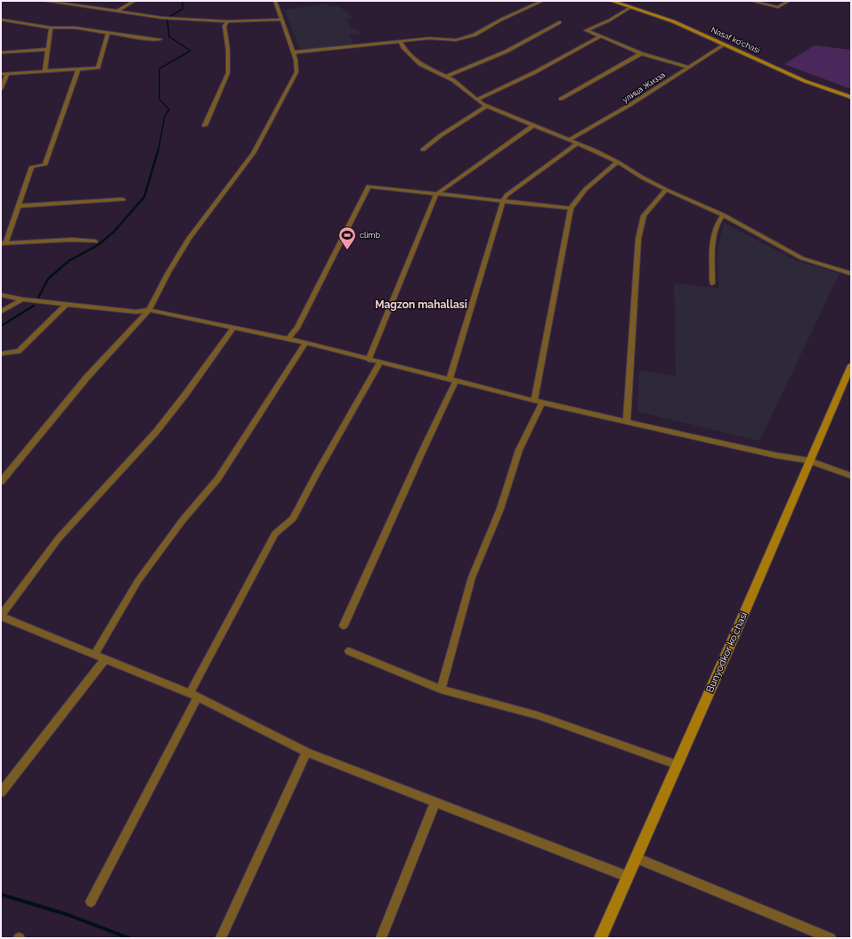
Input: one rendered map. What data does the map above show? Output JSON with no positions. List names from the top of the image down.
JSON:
{
  "streets": {
    "main road": ["Nasaf ko‘chasi", "Bunyodkor koʻchasi"],
    "street": ["улица Жизза"]
  },
  "crossings": [
    ["Nasaf ko‘chasi", "улица Жизза"]
  ],
  "districts": ["Magzon mahallasi"],
  "places": {
    "sports": ["climb"]
  }
}
